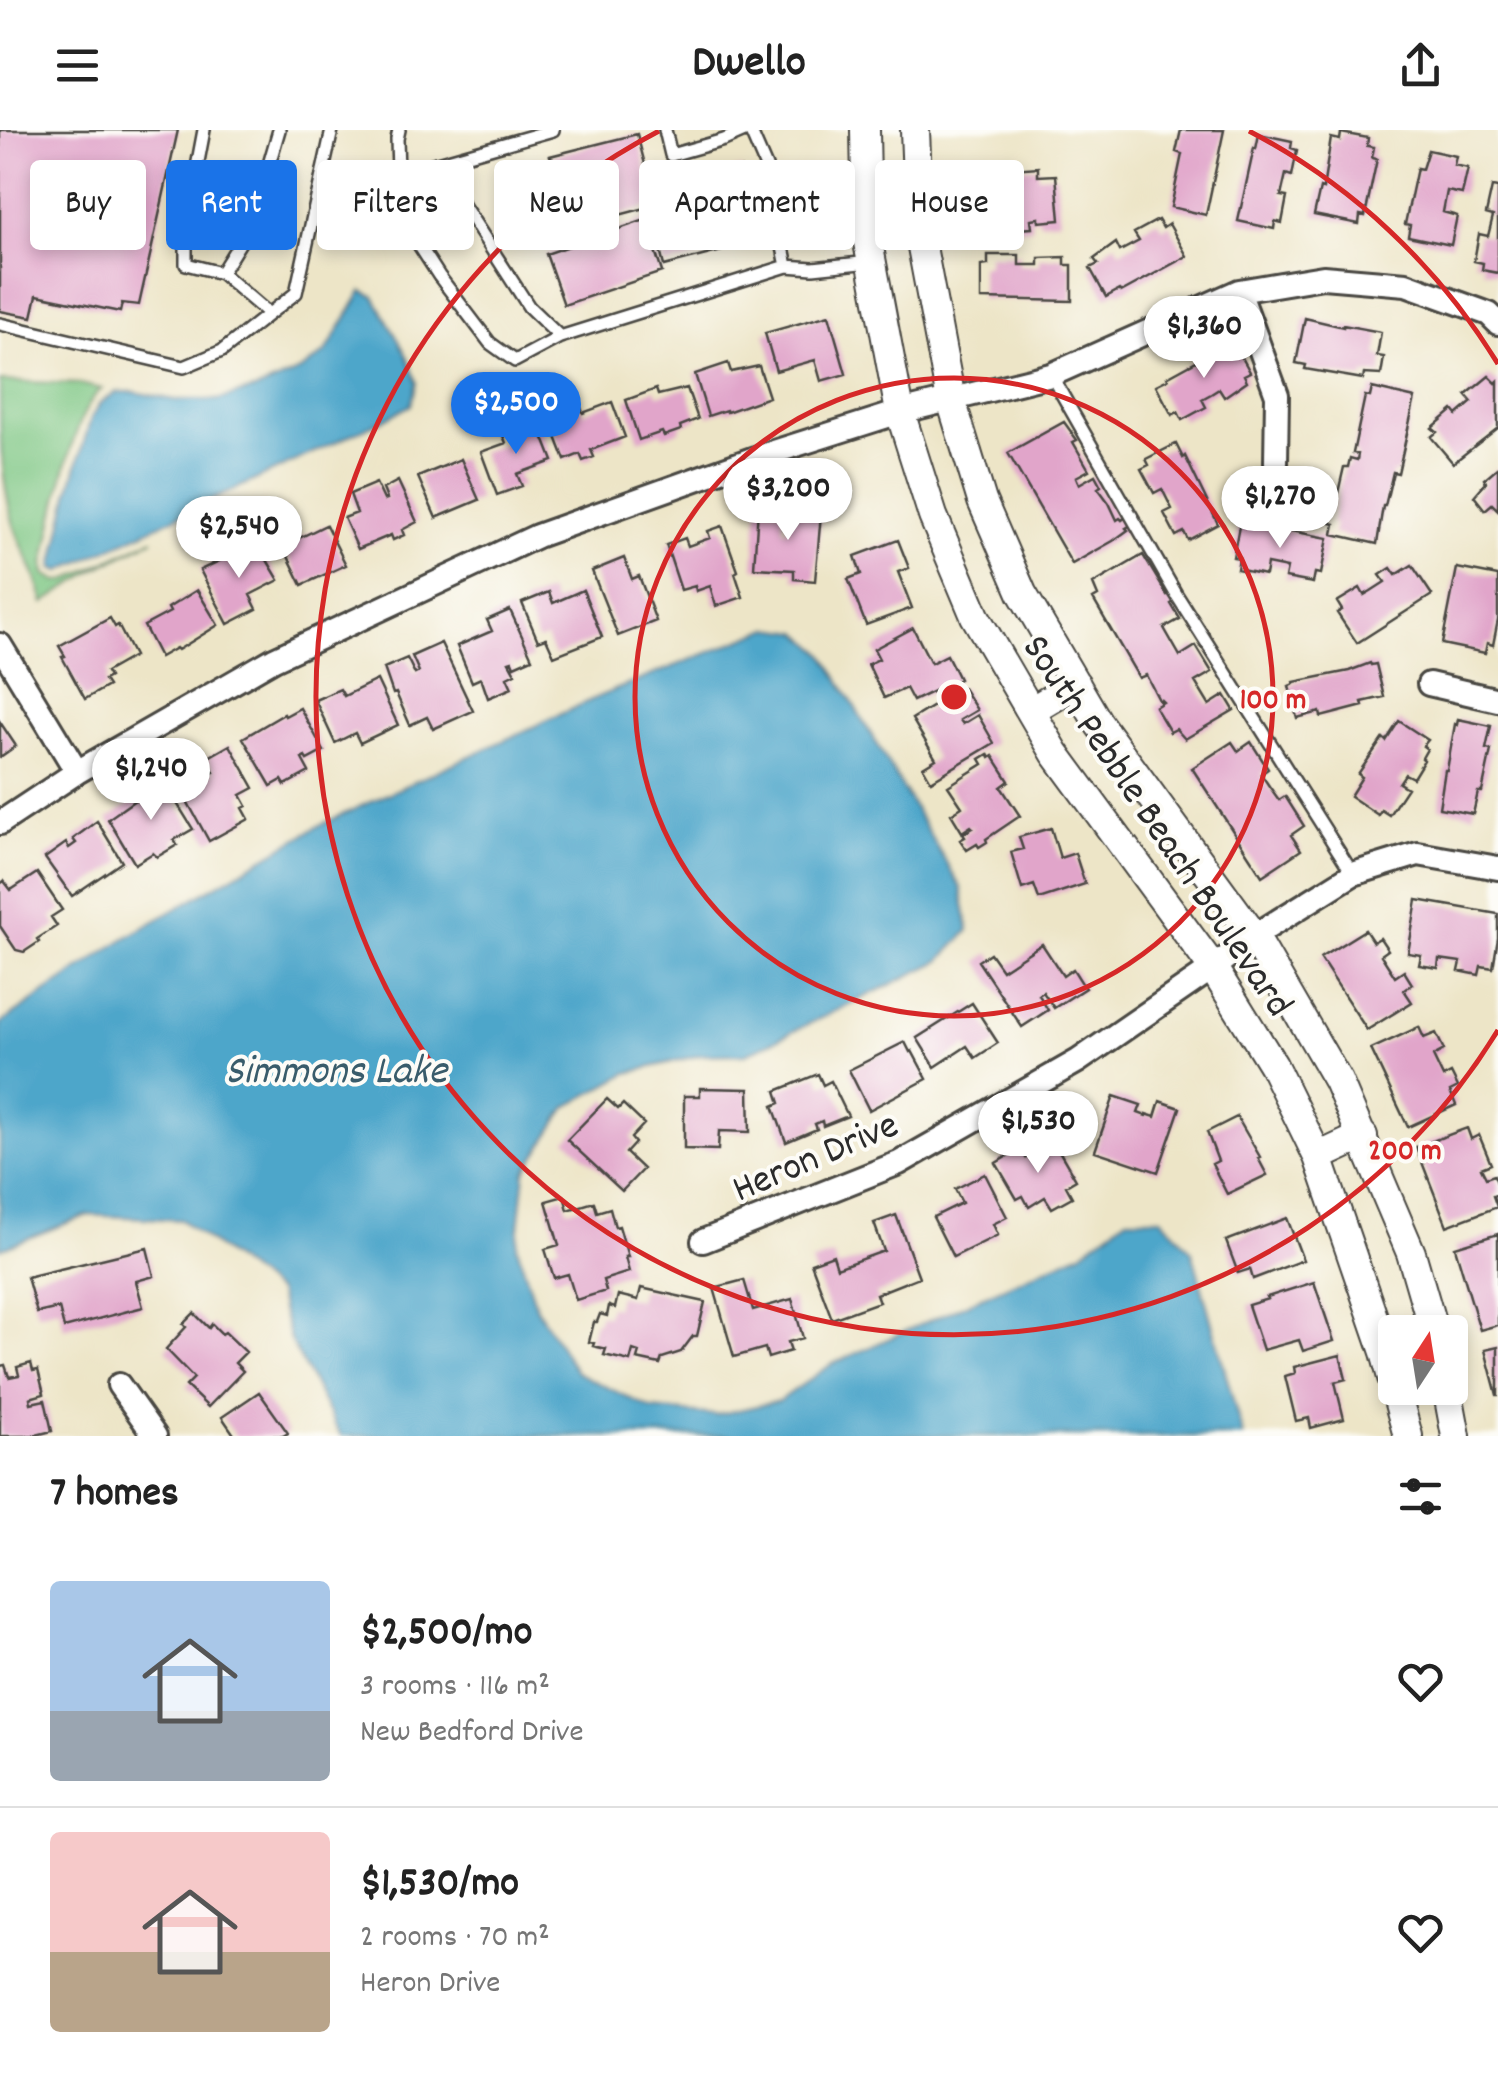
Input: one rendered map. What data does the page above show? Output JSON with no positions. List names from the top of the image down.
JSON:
{
  "streets": {
    "street": ["South Pebble Beach Boulevard", "Heron Drive"]
  },
  "crossings": [
    ["South Pebble Beach Boulevard", "Heron Drive"]
  ],
  "water": ["Simmons Lake"],
  "north": "top",
  "page": {
    "header": "Dwello",
    "chip": [
      "Buy",
      "Rent",
      "Filters",
      "New",
      "Apartment",
      "House"
    ],
    "price": [
      "$1,360",
      "$2,500",
      "$3,200",
      "$1,270",
      "$2,540",
      "$1,240",
      "$1,530"
    ],
    "heading": "7 homes",
    "list": [
      {
        "name": "$2,500/mo",
        "note": "3 rooms · 116 m² · New Bedford Drive"
      },
      {
        "name": "$1,530/mo",
        "note": "2 rooms · 70 m² · Heron Drive"
      }
    ]
  },
  "rings": ["100 m", "200 m"]
}
